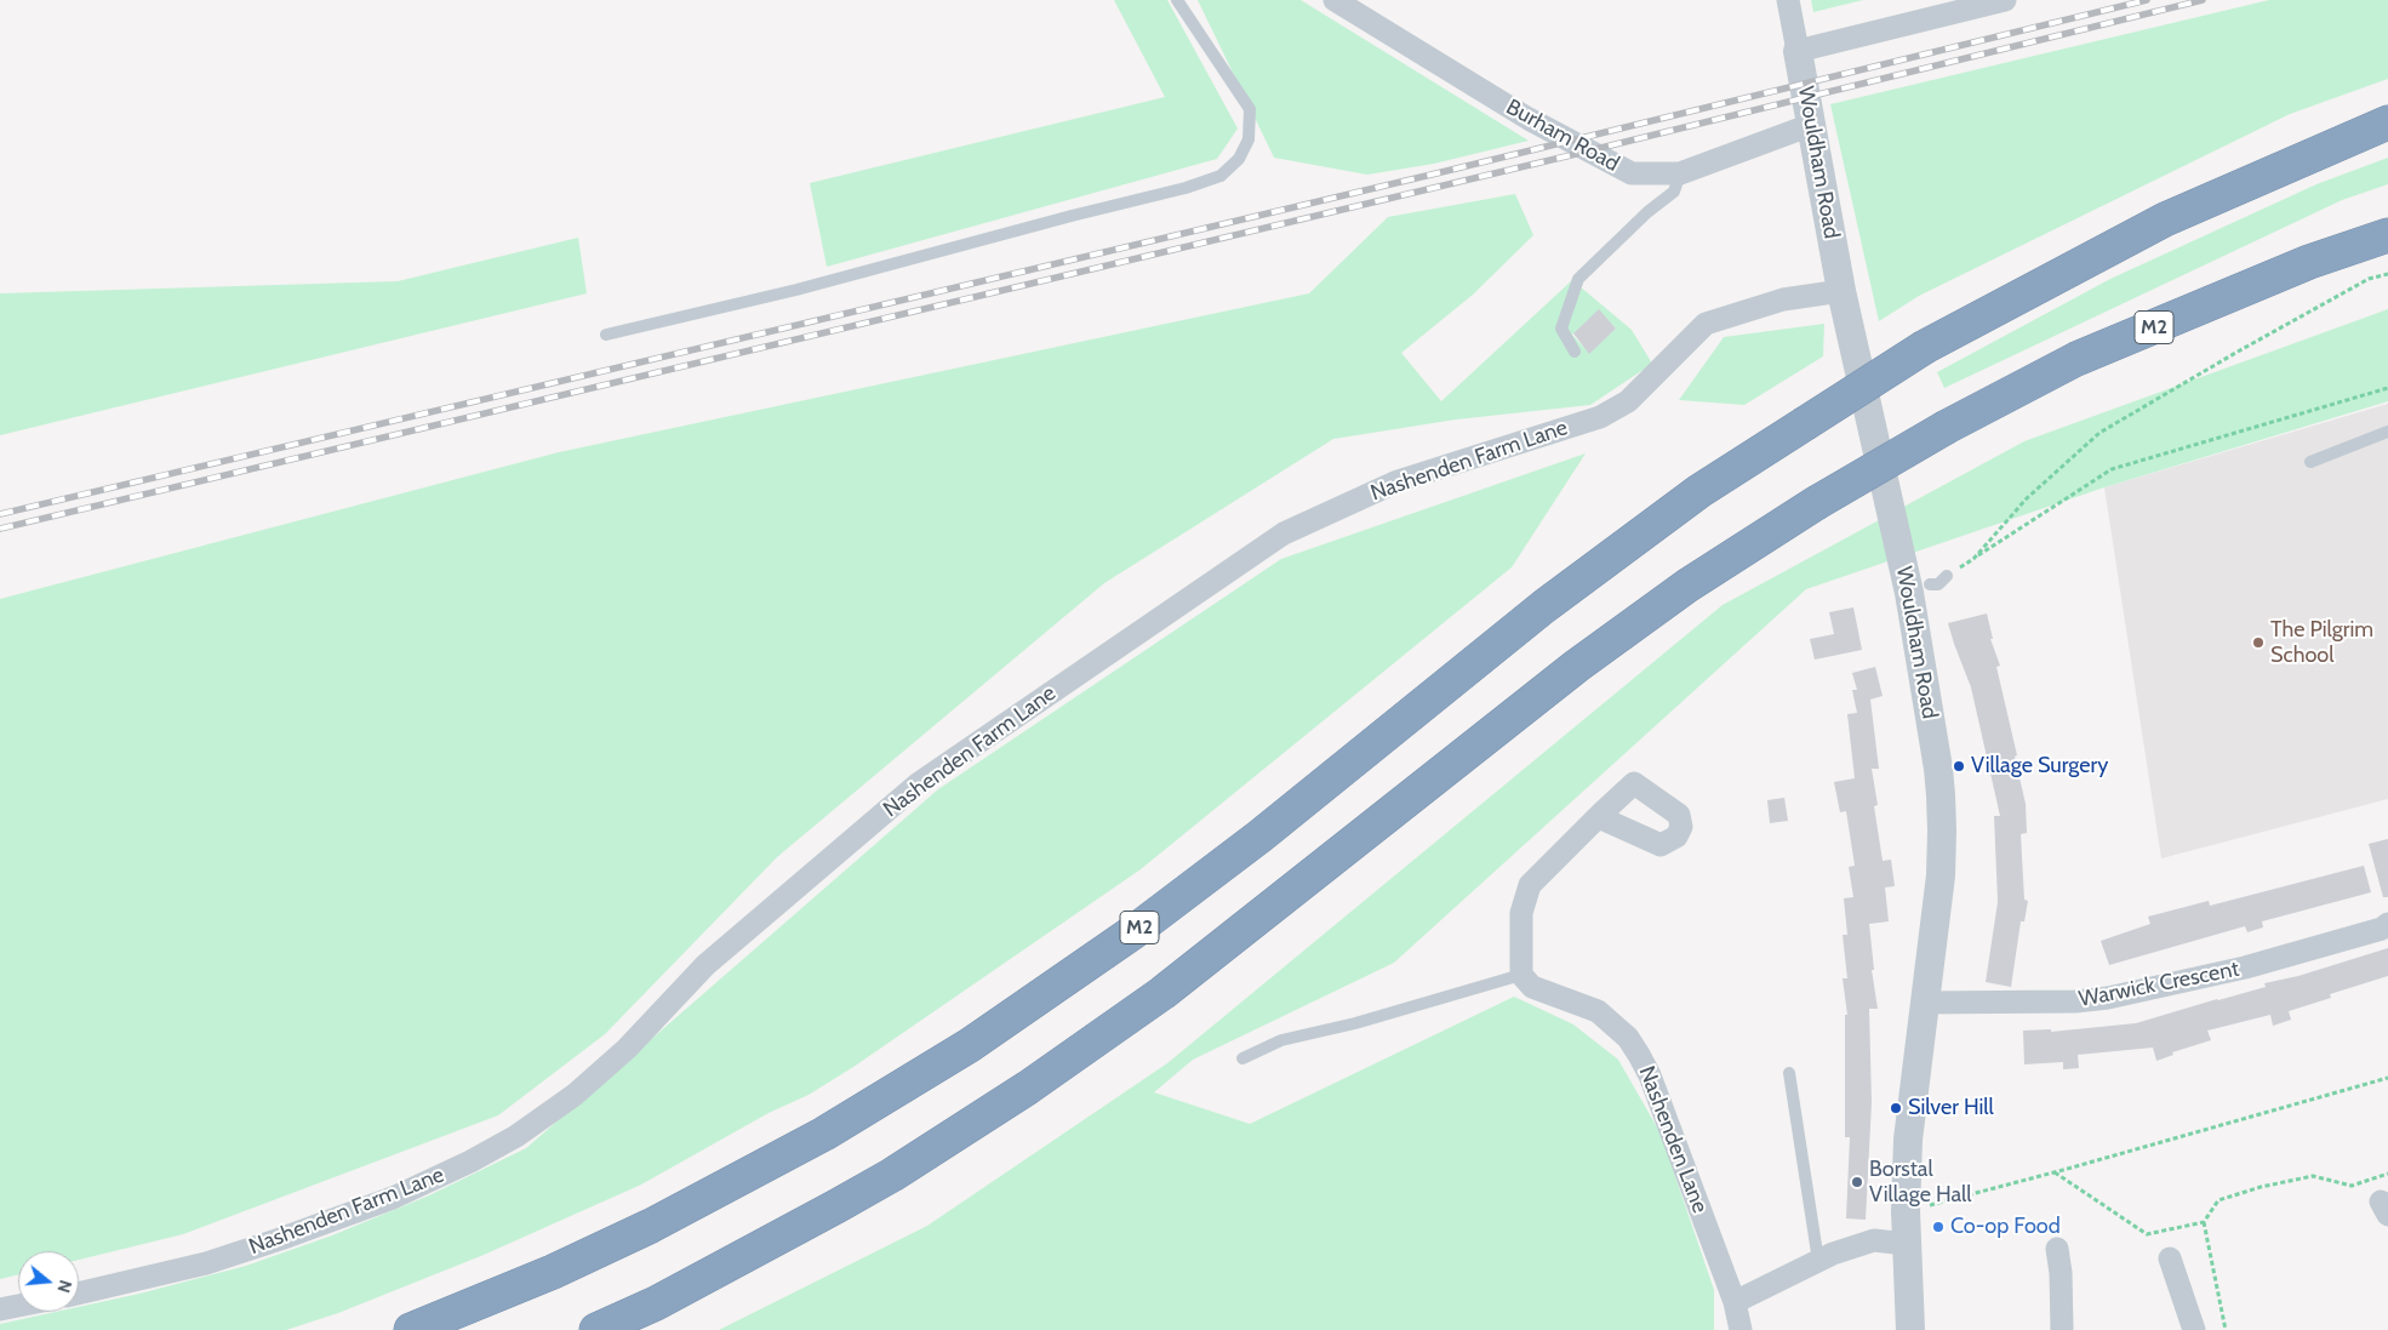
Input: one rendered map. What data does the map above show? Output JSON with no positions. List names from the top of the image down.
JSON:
{
  "streets": {
    "highway": ["M2"],
    "street": [
      "Burham Road",
      "Wouldham Road",
      "Nashenden Farm Lane",
      "Warwick Crescent",
      "Nashenden Lane"
    ]
  },
  "crossings": [
    ["Burham Road", "Wouldham Road"],
    ["Wouldham Road", "Nashenden Farm Lane"],
    ["Wouldham Road", "Warwick Crescent"]
  ],
  "places": [
    "The Pilgrim School",
    "Village Surgery",
    "Silver Hill",
    "Borstal Village Hall",
    "Co-op Food"
  ],
  "north": "right"
}
